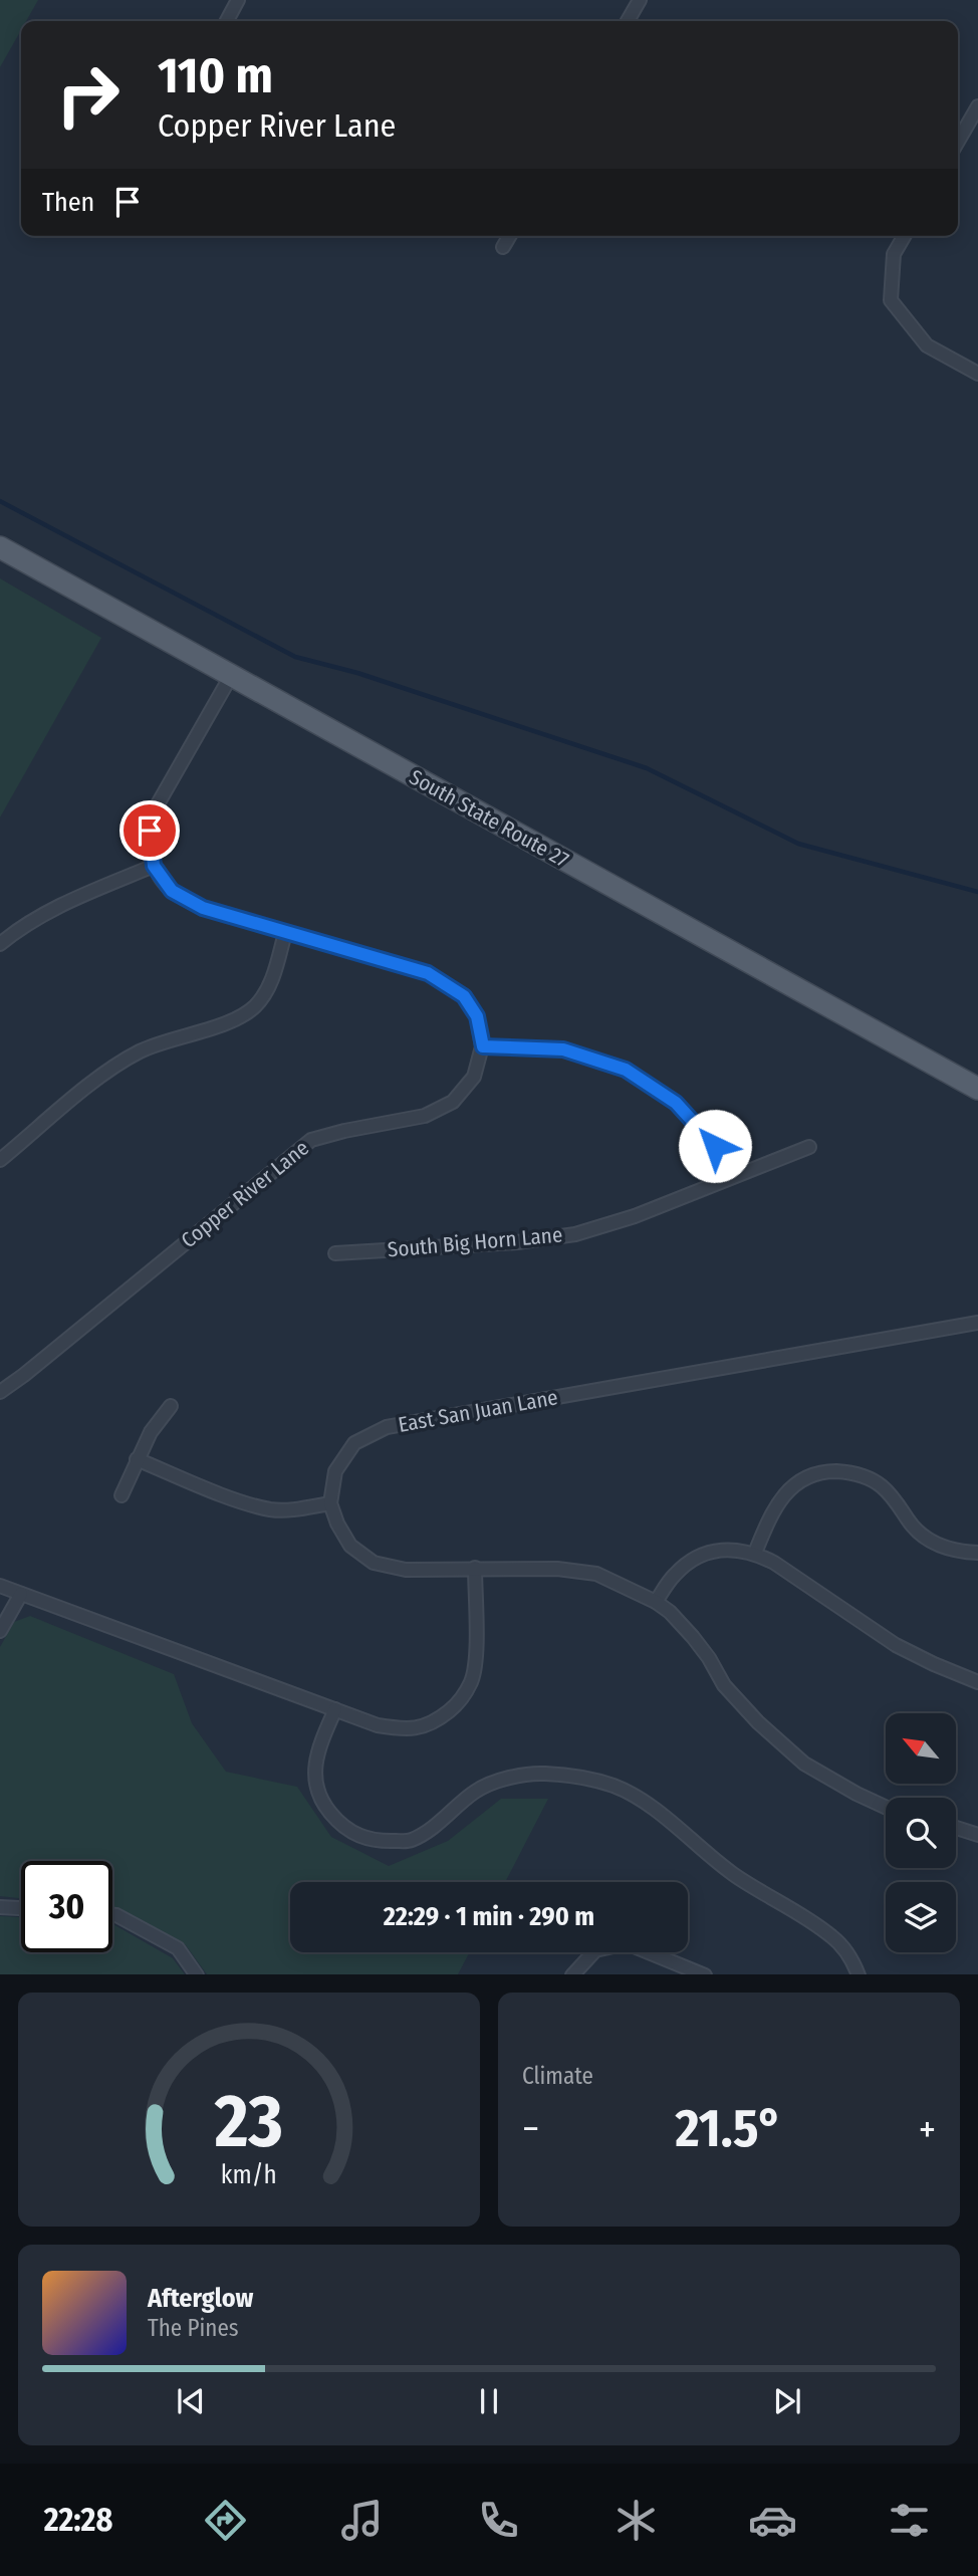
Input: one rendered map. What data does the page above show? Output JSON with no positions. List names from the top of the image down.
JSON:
{
  "streets": {
    "main road": ["South State Route 27"],
    "street": ["Copper River Lane", "South Big Horn Lane", "East San Juan Lane"]
  },
  "north": "top left",
  "page": {
    "turn": ["110 m", "Copper River Lane"],
    "then": "Then",
    "limit": "30",
    "trip": "22:29 · 1 min · 290 m",
    "tile": "Climate",
    "heat": ["−", "21.5°", "+"],
    "song": ["Afterglow", "The Pines"],
    "tabs": "22:28",
    "gauge": ["23", "km/h"]
  }
}
